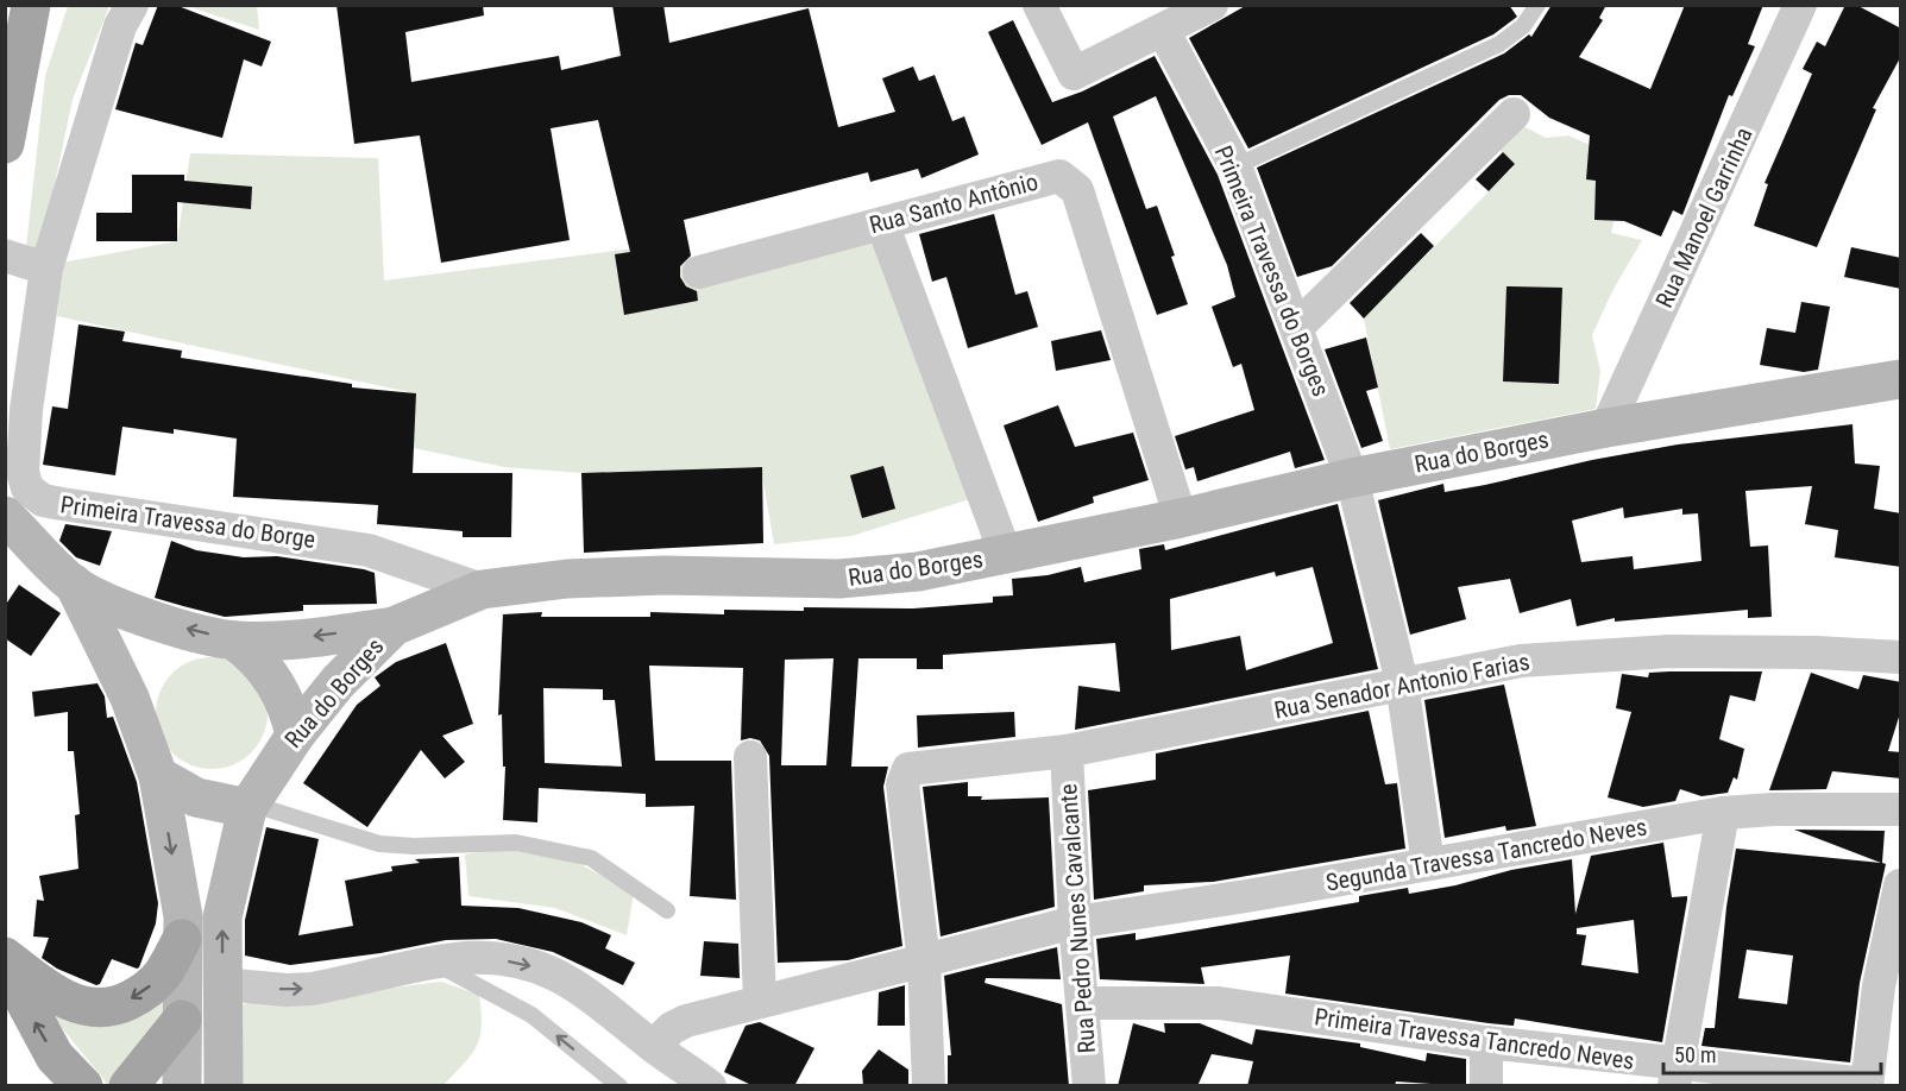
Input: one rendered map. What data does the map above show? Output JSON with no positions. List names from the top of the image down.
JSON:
{
  "streets": {
    "street": [
      "Rua Santo Antônio",
      "Rua Manoel Garrinha",
      "Primeira Travessa do Borges",
      "Rua do Borges",
      "Primeira Travessa do Borge",
      "Rua Senador Antonio Farias",
      "Segunda Travessa Tancredo Neves",
      "Rua Pedro Nunes Cavalcante",
      "Primeira Travessa Tancredo Neves"
    ]
  },
  "crossings": [
    ["Rua Santo Antônio", "Rua do Borges"],
    ["Rua Manoel Garrinha", "Rua do Borges"],
    ["Primeira Travessa do Borges", "Rua do Borges"],
    ["Rua do Borges", "Primeira Travessa do Borge"],
    ["Rua Senador Antonio Farias", "Segunda Travessa Tancredo Neves"],
    ["Rua Senador Antonio Farias", "Rua Pedro Nunes Cavalcante"],
    ["Segunda Travessa Tancredo Neves", "Rua Pedro Nunes Cavalcante"],
    ["Rua Pedro Nunes Cavalcante", "Primeira Travessa Tancredo Neves"]
  ],
  "scale_bar": "50 m"
}
